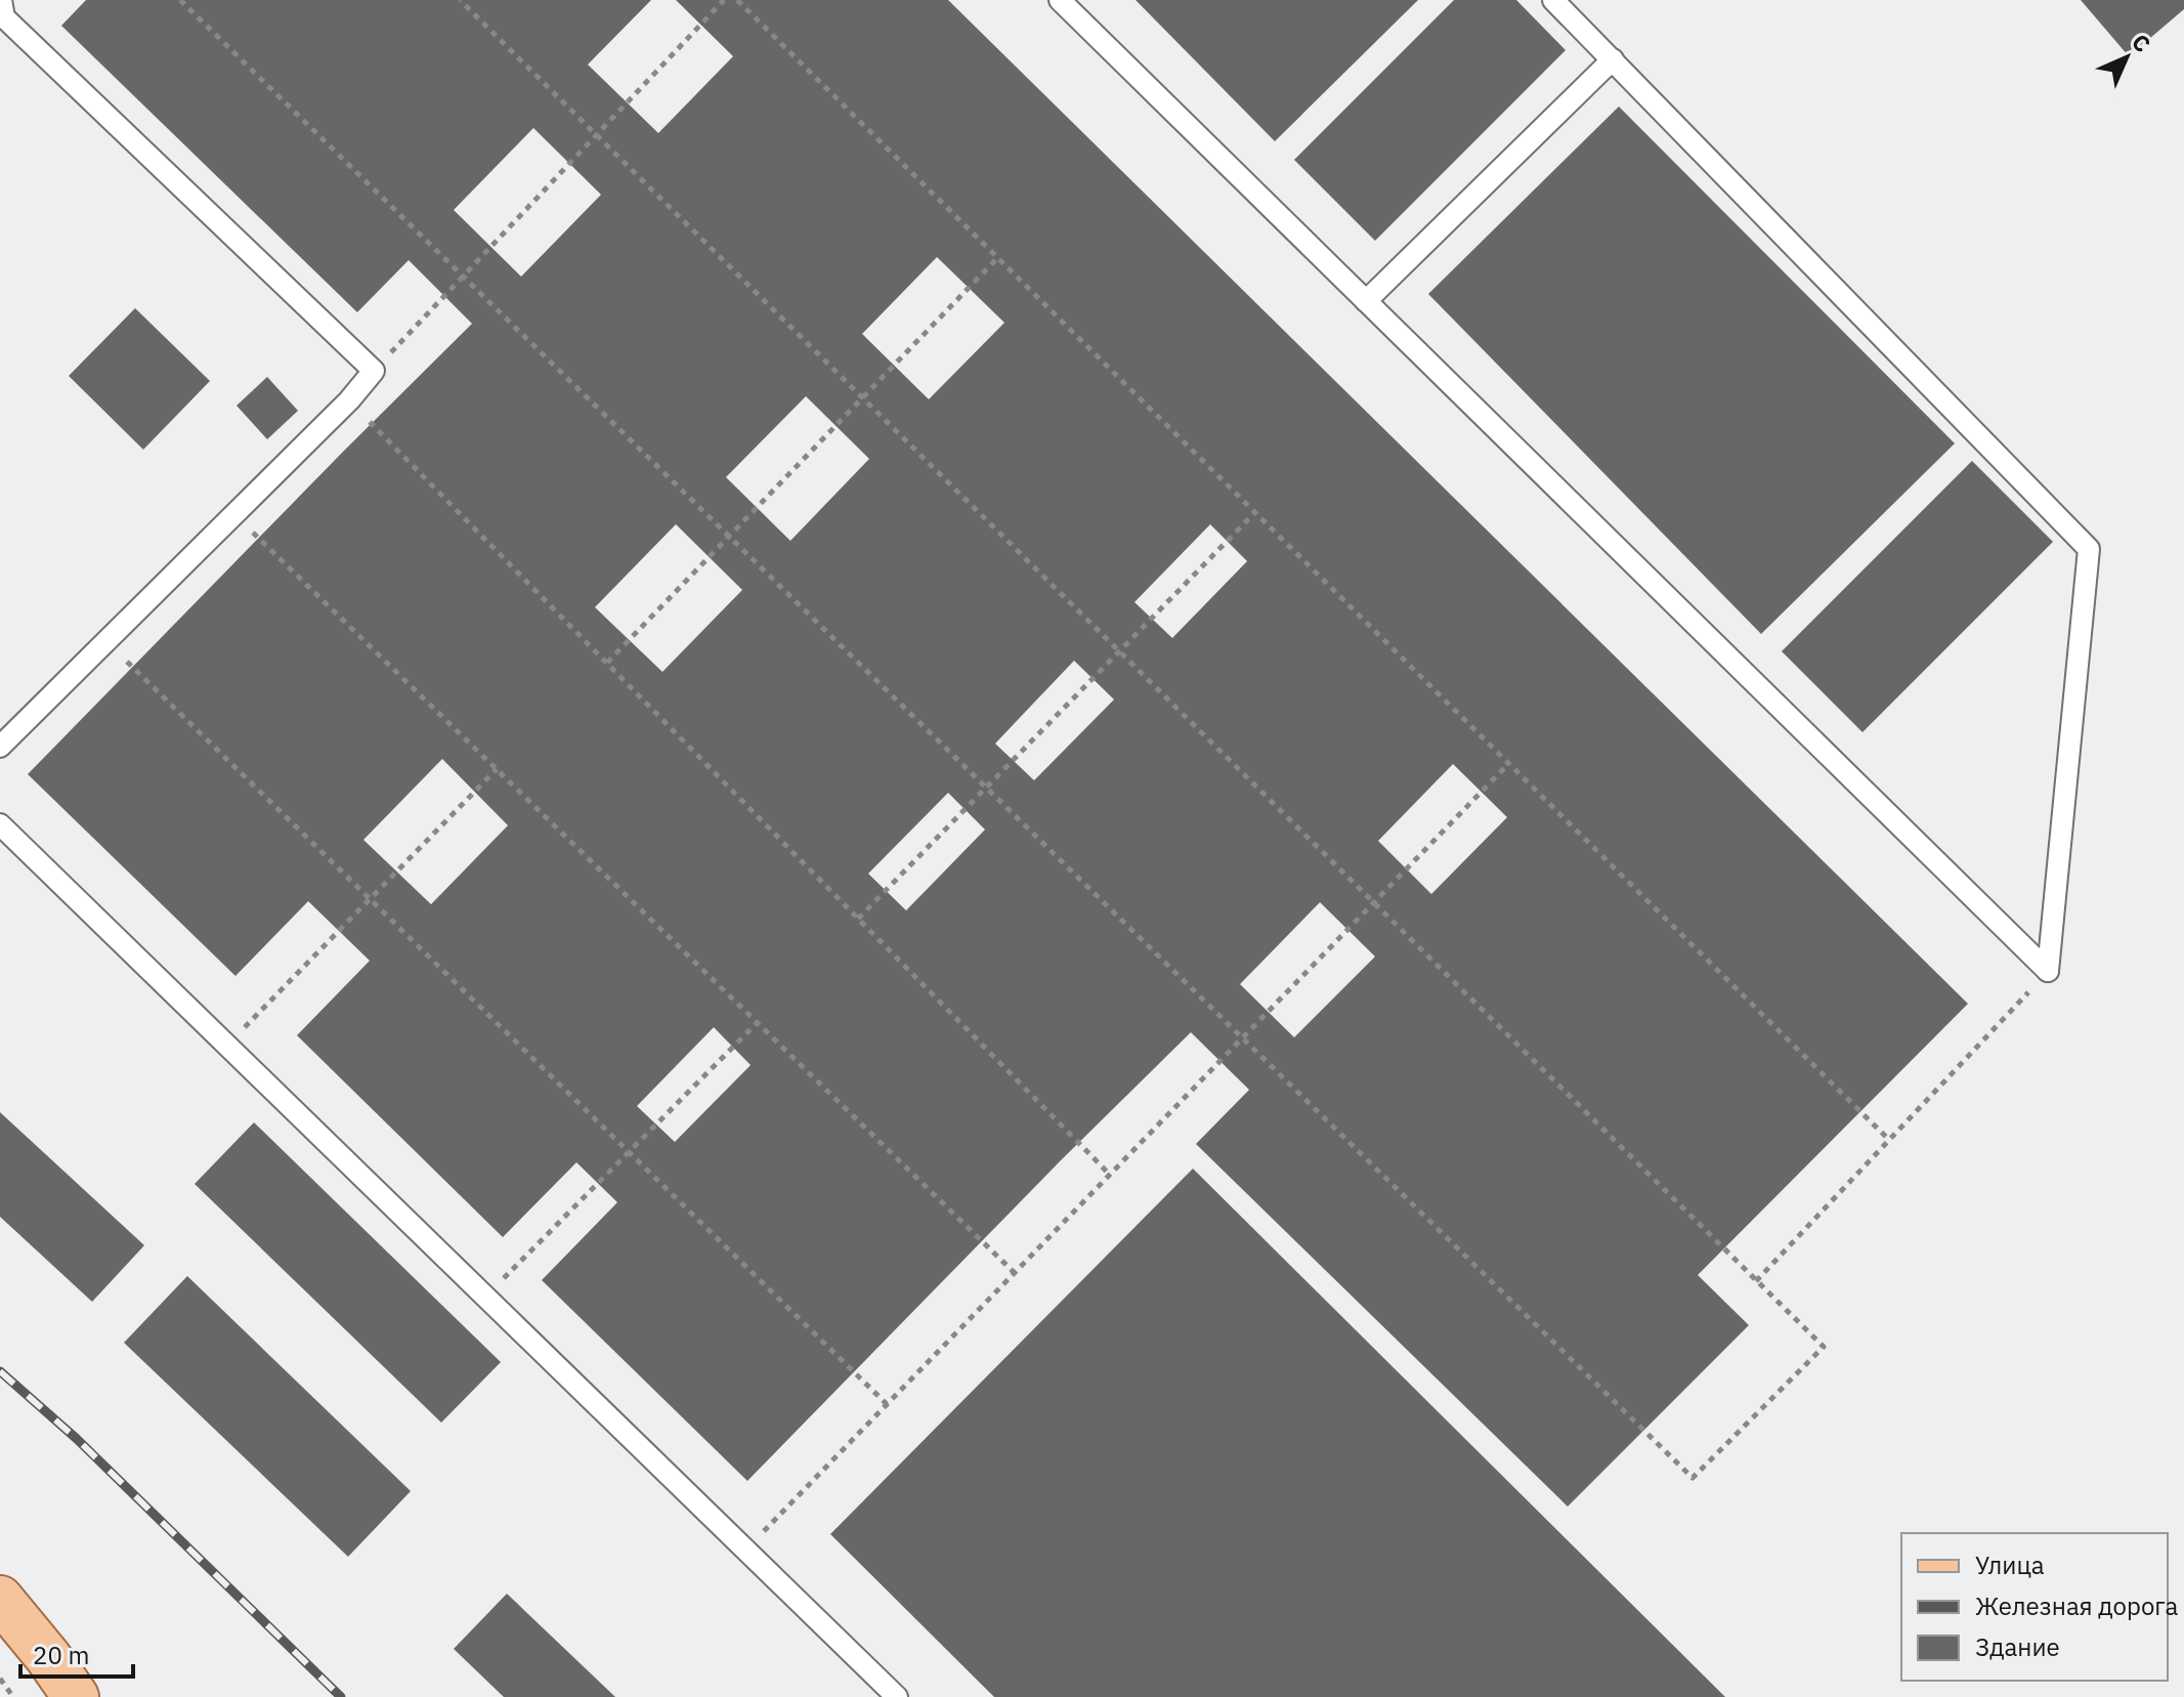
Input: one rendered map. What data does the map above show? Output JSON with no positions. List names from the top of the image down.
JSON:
{
  "legend": ["Улица", "Железная дорога", "Здание"],
  "scale_bar": "20 m",
  "north": "top right"
}
